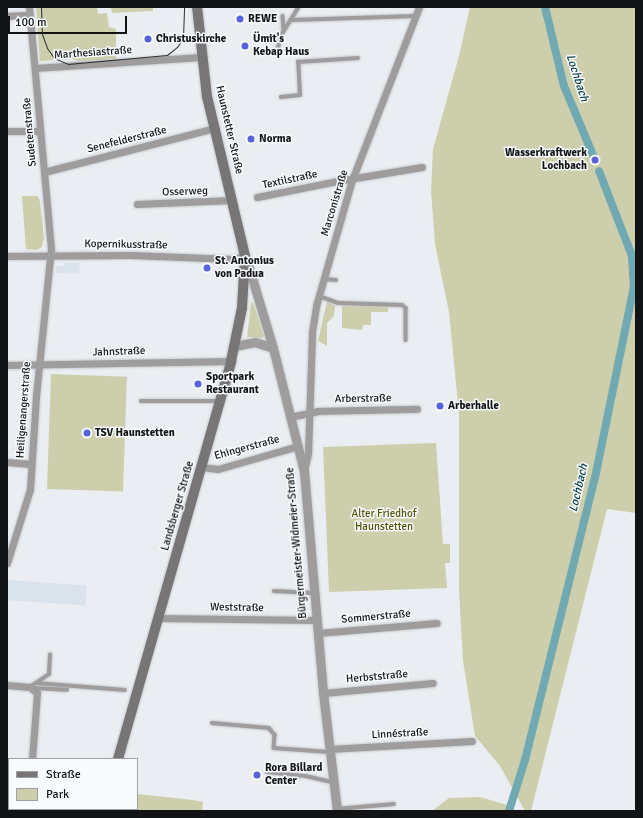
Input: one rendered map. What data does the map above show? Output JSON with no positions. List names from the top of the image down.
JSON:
{
  "streets": {
    "main road": ["Haunstetter Straße", "Landsberger Straße"],
    "street": [
      "Marthesiastraße",
      "Sudetenstraße",
      "Senefelderstraße",
      "Textilstraße",
      "Osserweg",
      "Marconistraße",
      "Kopernikusstraße",
      "Jahnstraße",
      "Arberstraße",
      "Heiligenangerstraße",
      "Ehingerstraße",
      "Bürgermeister-Widmeier-Straße",
      "Weststraße",
      "Sommerstraße",
      "Herbststraße",
      "Linnéstraße"
    ]
  },
  "crossings": [
    ["Marthesiastraße", "Haunstetter Straße"],
    ["Marthesiastraße", "Sudetenstraße"],
    ["Haunstetter Straße", "Senefelderstraße"],
    ["Haunstetter Straße", "Osserweg"],
    ["Haunstetter Straße", "Kopernikusstraße"],
    ["Haunstetter Straße", "Landsberger Straße"],
    ["Haunstetter Straße", "Bürgermeister-Widmeier-Straße"],
    ["Sudetenstraße", "Senefelderstraße"],
    ["Sudetenstraße", "Kopernikusstraße"],
    ["Sudetenstraße", "Heiligenangerstraße"],
    ["Textilstraße", "Marconistraße"],
    ["Marconistraße", "Arberstraße"],
    ["Marconistraße", "Bürgermeister-Widmeier-Straße"],
    ["Kopernikusstraße", "Heiligenangerstraße"],
    ["Kopernikusstraße", "Landsberger Straße"],
    ["Kopernikusstraße", "Bürgermeister-Widmeier-Straße"],
    ["Jahnstraße", "Heiligenangerstraße"],
    ["Jahnstraße", "Landsberger Straße"],
    ["Ehingerstraße", "Landsberger Straße"],
    ["Ehingerstraße", "Bürgermeister-Widmeier-Straße"],
    ["Landsberger Straße", "Bürgermeister-Widmeier-Straße"],
    ["Landsberger Straße", "Weststraße"],
    ["Bürgermeister-Widmeier-Straße", "Weststraße"],
    ["Bürgermeister-Widmeier-Straße", "Sommerstraße"],
    ["Bürgermeister-Widmeier-Straße", "Herbststraße"],
    ["Bürgermeister-Widmeier-Straße", "Linnéstraße"]
  ],
  "water": ["Lochbach"],
  "parks": ["Alter Friedhof Haunstetten"],
  "places": [
    "REWE",
    "Christuskirche",
    "Ümit's Kebap Haus",
    "Norma",
    "Wasserkraftwerk Lochbach",
    "St. Antonius von Padua",
    "Sportpark Restaurant",
    "Arberhalle",
    "TSV Haunstetten",
    "Rora Billard Center"
  ],
  "legend": ["Straße", "Park"],
  "scale_bar": "100 m"
}
